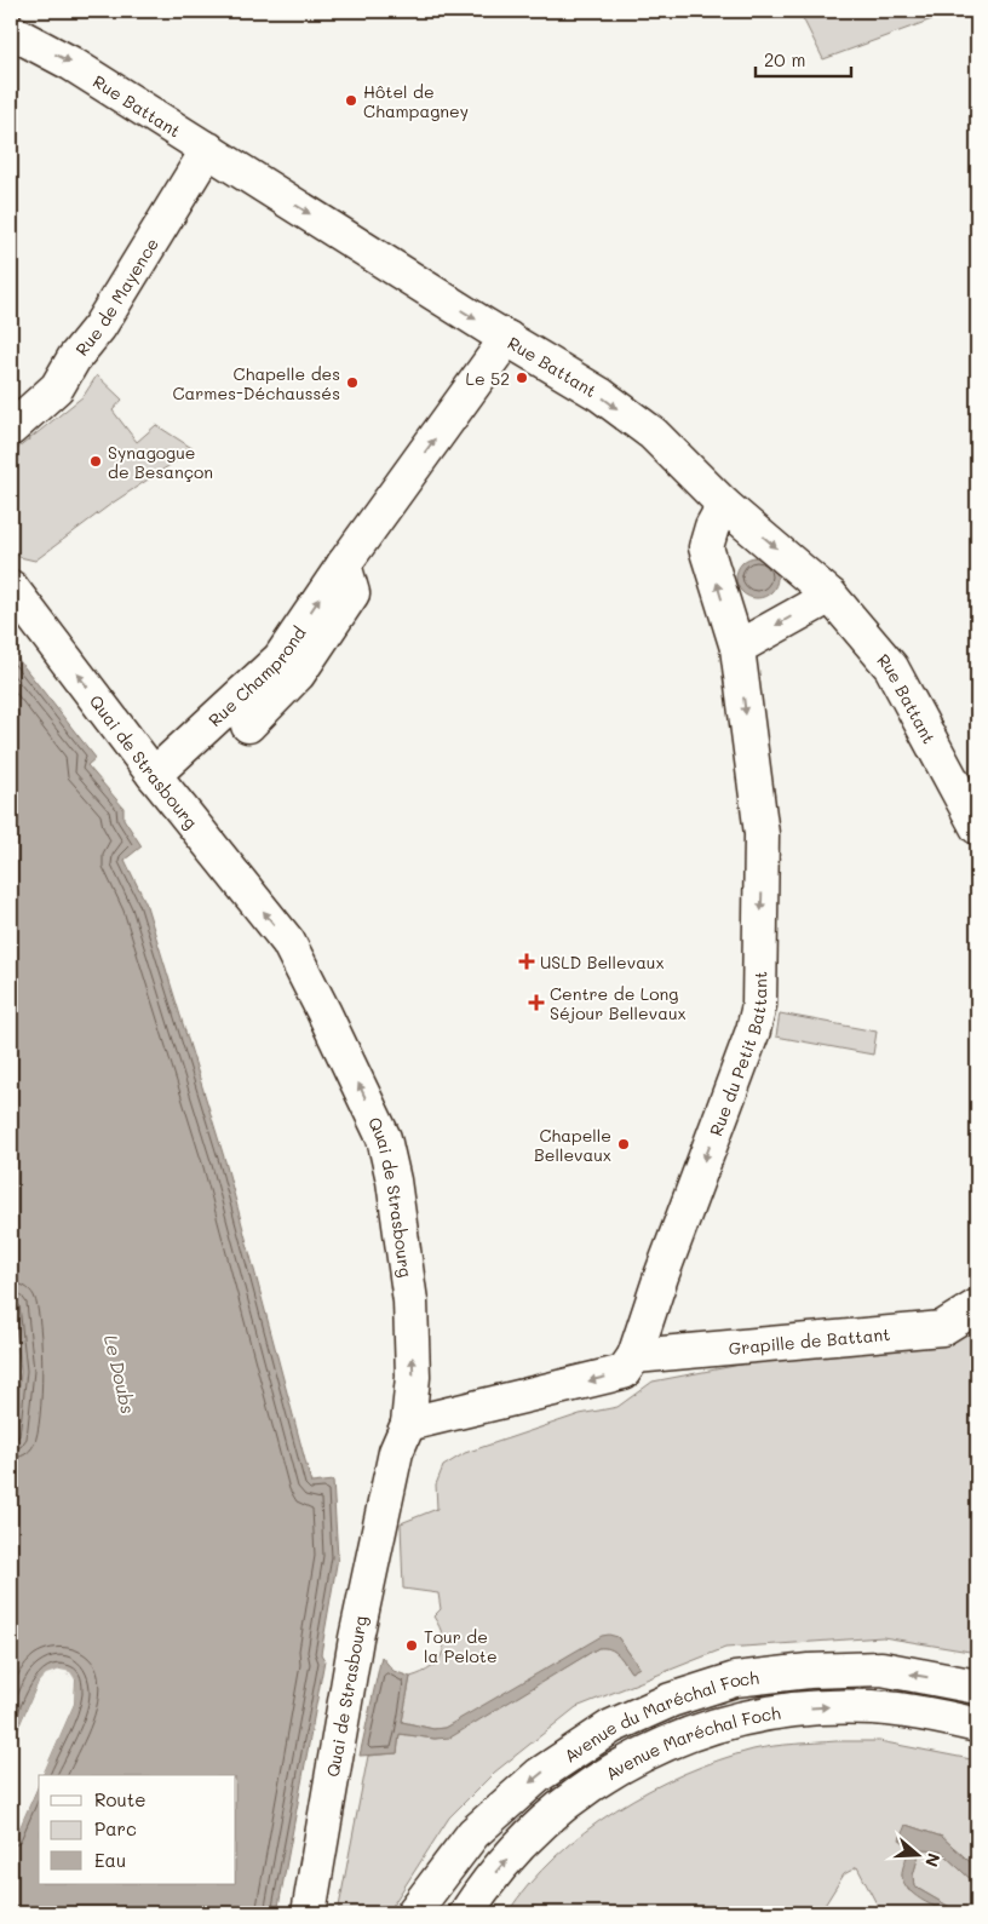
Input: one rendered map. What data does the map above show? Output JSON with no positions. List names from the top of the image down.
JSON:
{
  "streets": {
    "street": [
      "Rue Battant",
      "Rue de Mayence",
      "Rue Champrond",
      "Quai de Strasbourg",
      "Rue du Petit Battant",
      "Grapille de Battant",
      "Avenue du Maréchal Foch",
      "Avenue Maréchal Foch"
    ]
  },
  "crossings": [
    ["Rue Battant", "Rue de Mayence"],
    ["Rue Battant", "Rue Champrond"],
    ["Rue Battant", "Rue du Petit Battant"],
    ["Rue Champrond", "Quai de Strasbourg"],
    ["Rue du Petit Battant", "Grapille de Battant"]
  ],
  "one_way": [
    "Rue Battant",
    "Rue Champrond",
    "Quai de Strasbourg",
    "Avenue du Maréchal Foch",
    "Avenue Maréchal Foch"
  ],
  "water": ["Le Doubs"],
  "places": {
    "other": [
      "Hôtel de Champagney",
      "Le 52",
      "Chapelle des Carmes-Déchaussés",
      "Synagogue de Besançon",
      "Chapelle Bellevaux",
      "Tour de la Pelote"
    ],
    "health": ["USLD Bellevaux", "Centre de Long Séjour Bellevaux"]
  },
  "legend": ["Route", "Parc", "Eau"],
  "scale_bar": "20 m",
  "north": "right"
}
